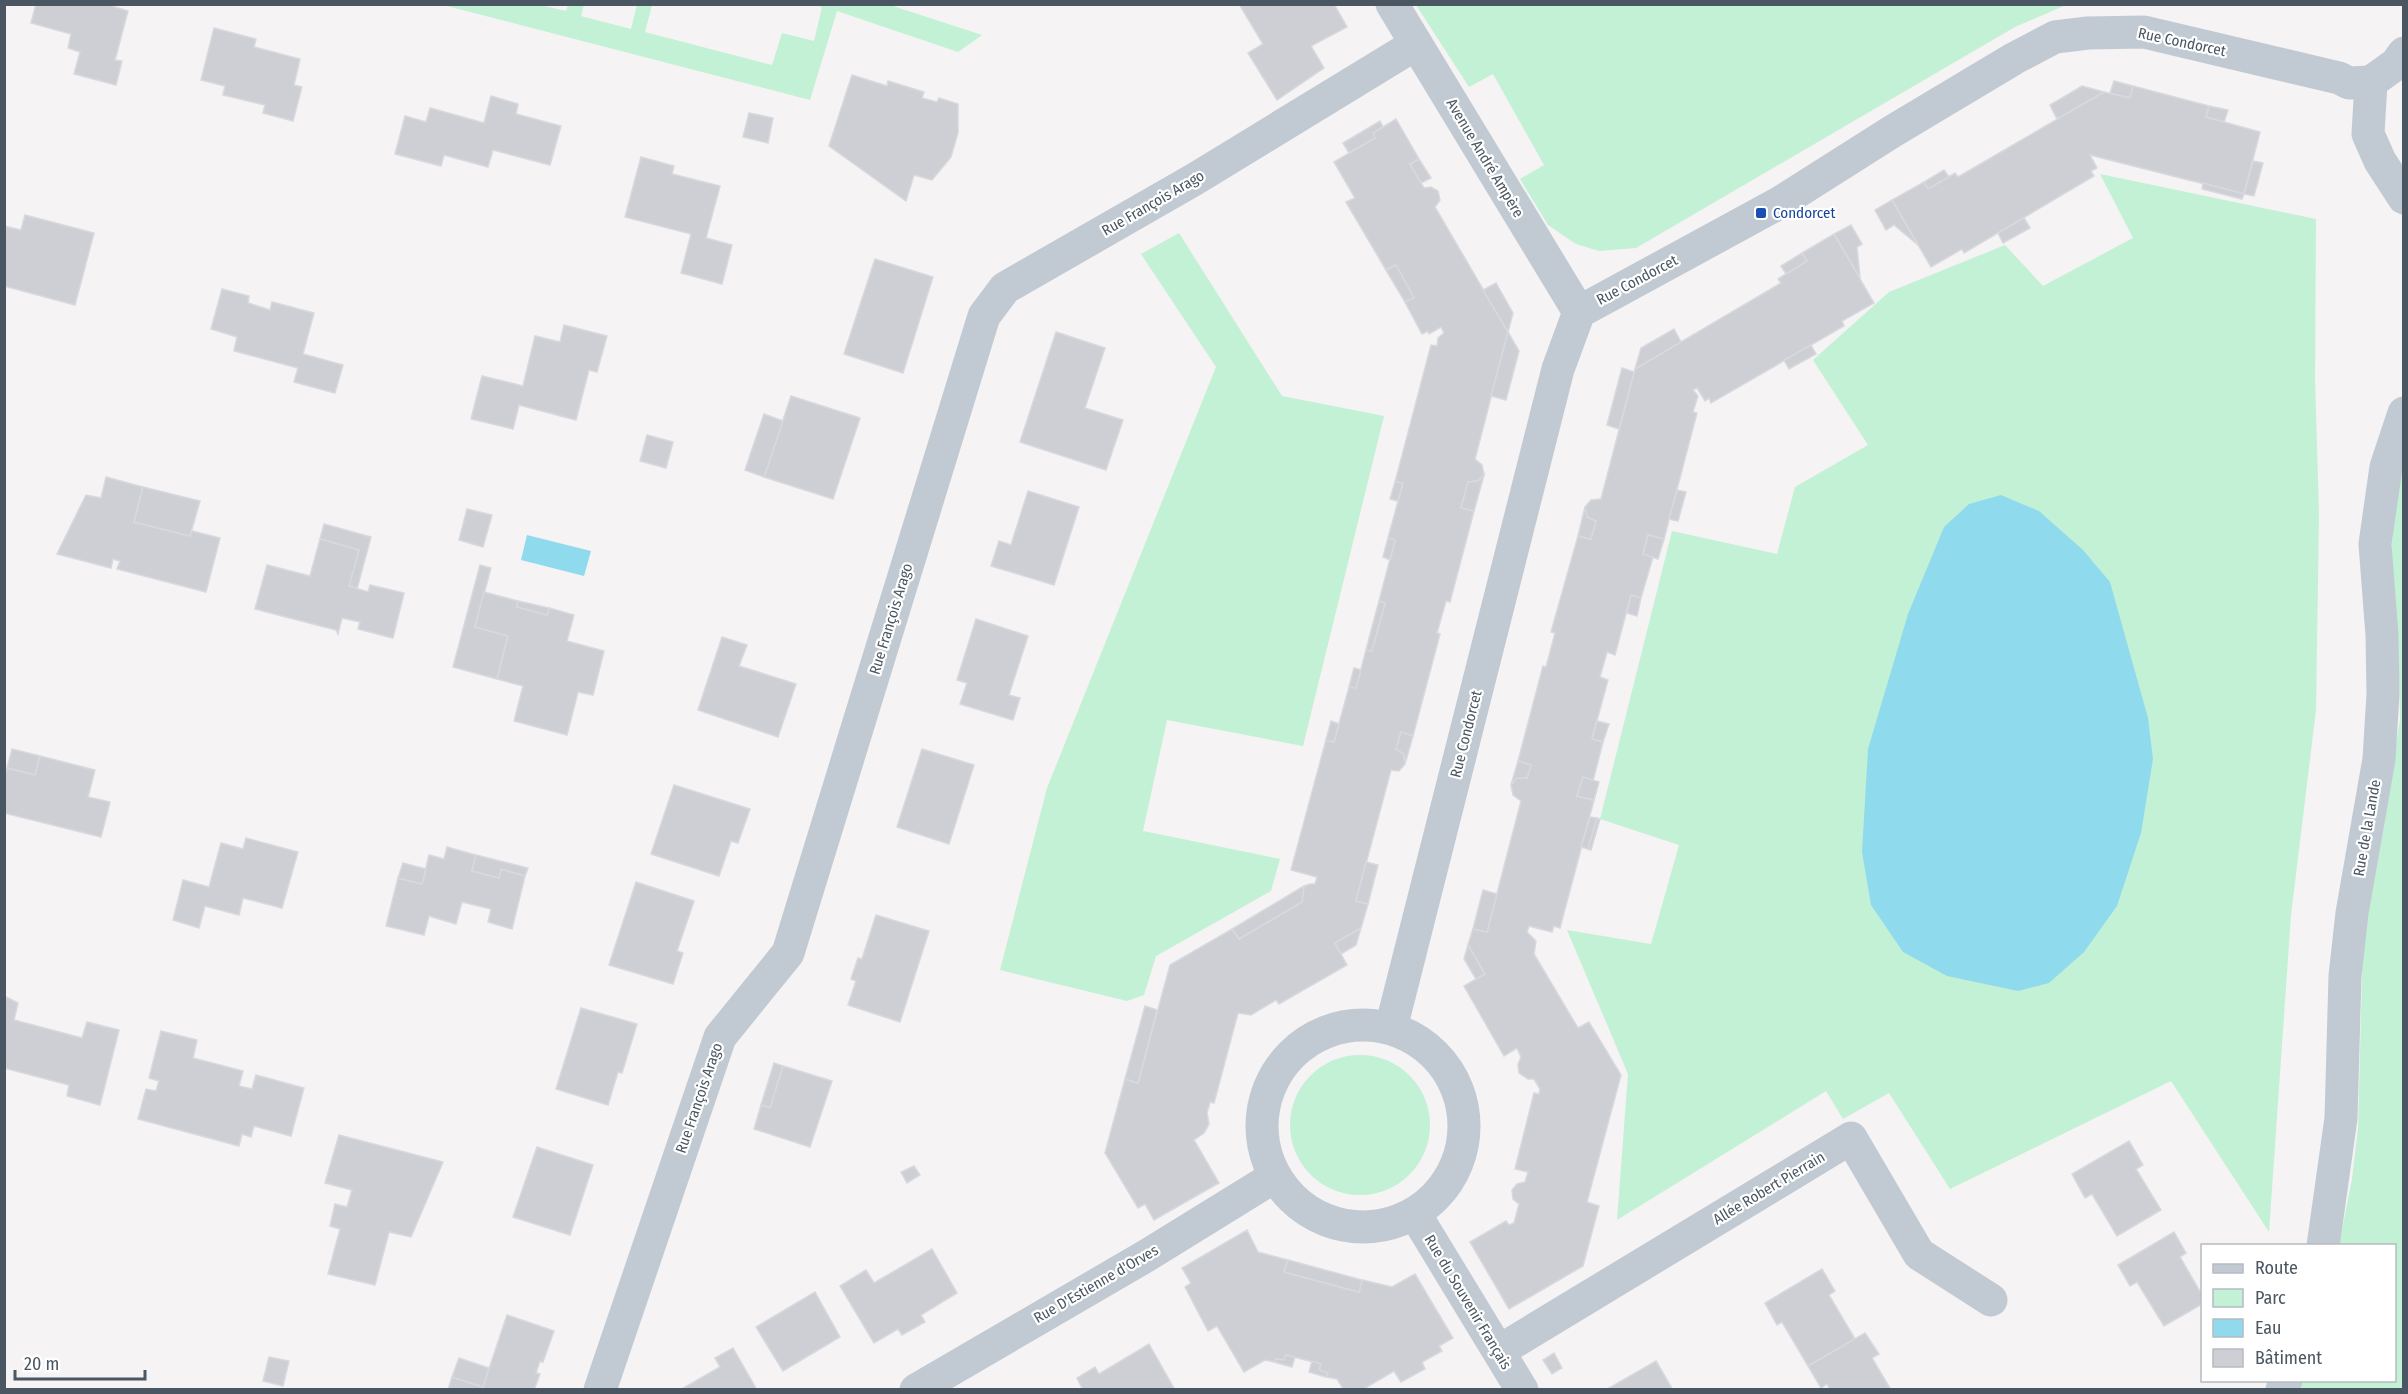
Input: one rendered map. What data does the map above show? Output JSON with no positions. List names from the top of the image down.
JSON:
{
  "streets": {
    "street": [
      "Rue Condorcet",
      "Avenue André Ampère",
      "Rue François Arago",
      "Rue de la Lande",
      "Allée Robert Pierrain",
      "Rue D'Estienne d'Orves",
      "Rue du Souvenir Français"
    ]
  },
  "crossings": [
    ["Rue Condorcet", "Avenue André Ampère"],
    ["Rue Condorcet", "Rue D'Estienne d'Orves"],
    ["Rue Condorcet", "Rue du Souvenir Français"],
    ["Avenue André Ampère", "Rue François Arago"],
    ["Allée Robert Pierrain", "Rue du Souvenir Français"],
    ["Rue D'Estienne d'Orves", "Rue du Souvenir Français"]
  ],
  "places": {
    "transit": ["Condorcet"]
  },
  "legend": [
    "Route",
    "Parc",
    "Eau",
    "Bâtiment"
  ],
  "scale_bar": "20 m"
}
